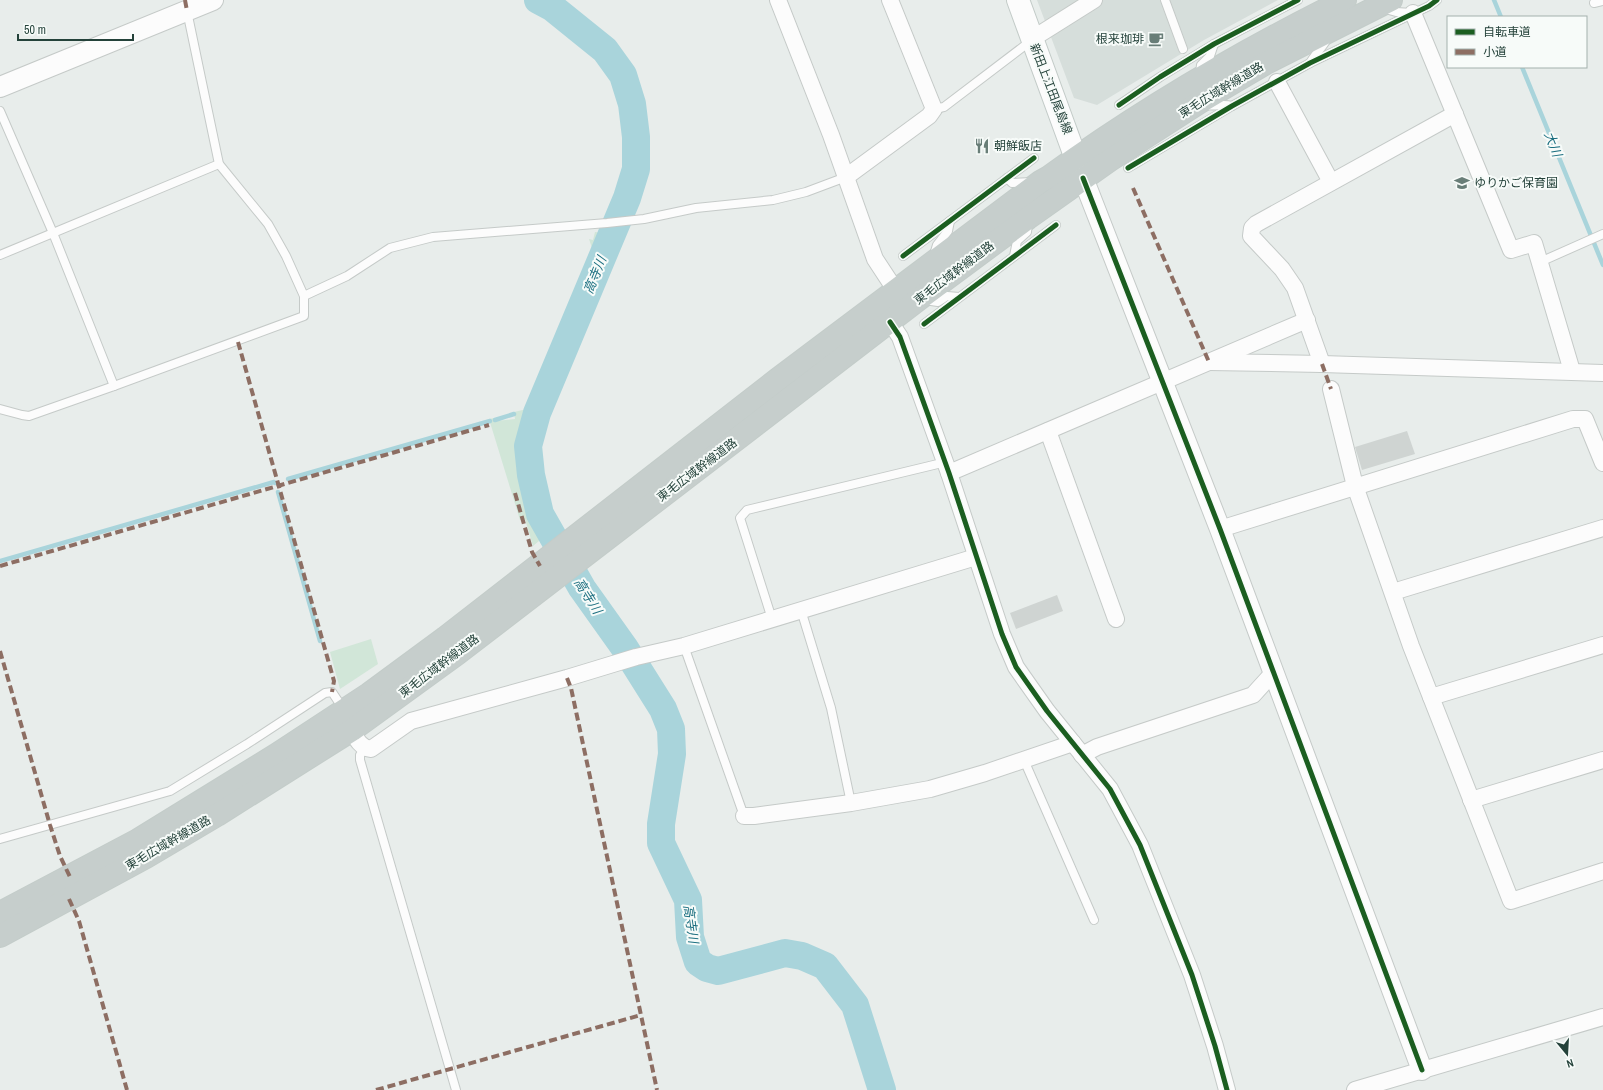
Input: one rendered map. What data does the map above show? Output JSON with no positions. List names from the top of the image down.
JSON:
{
  "streets": {
    "highway": ["東毛広域幹線道路"],
    "main road": ["新田上江田尾島線"]
  },
  "crossings": [
    ["新田上江田尾島線", "東毛広域幹線道路"]
  ],
  "water": ["大川", "高寺川"],
  "places": {
    "cafe": ["根来珈琲"],
    "restaurant": ["朝鮮飯店"],
    "school or university": ["ゆりかご保育園"]
  },
  "legend": ["自転車道", "小道"],
  "scale_bar": "50 m",
  "north": "bottom"
}
